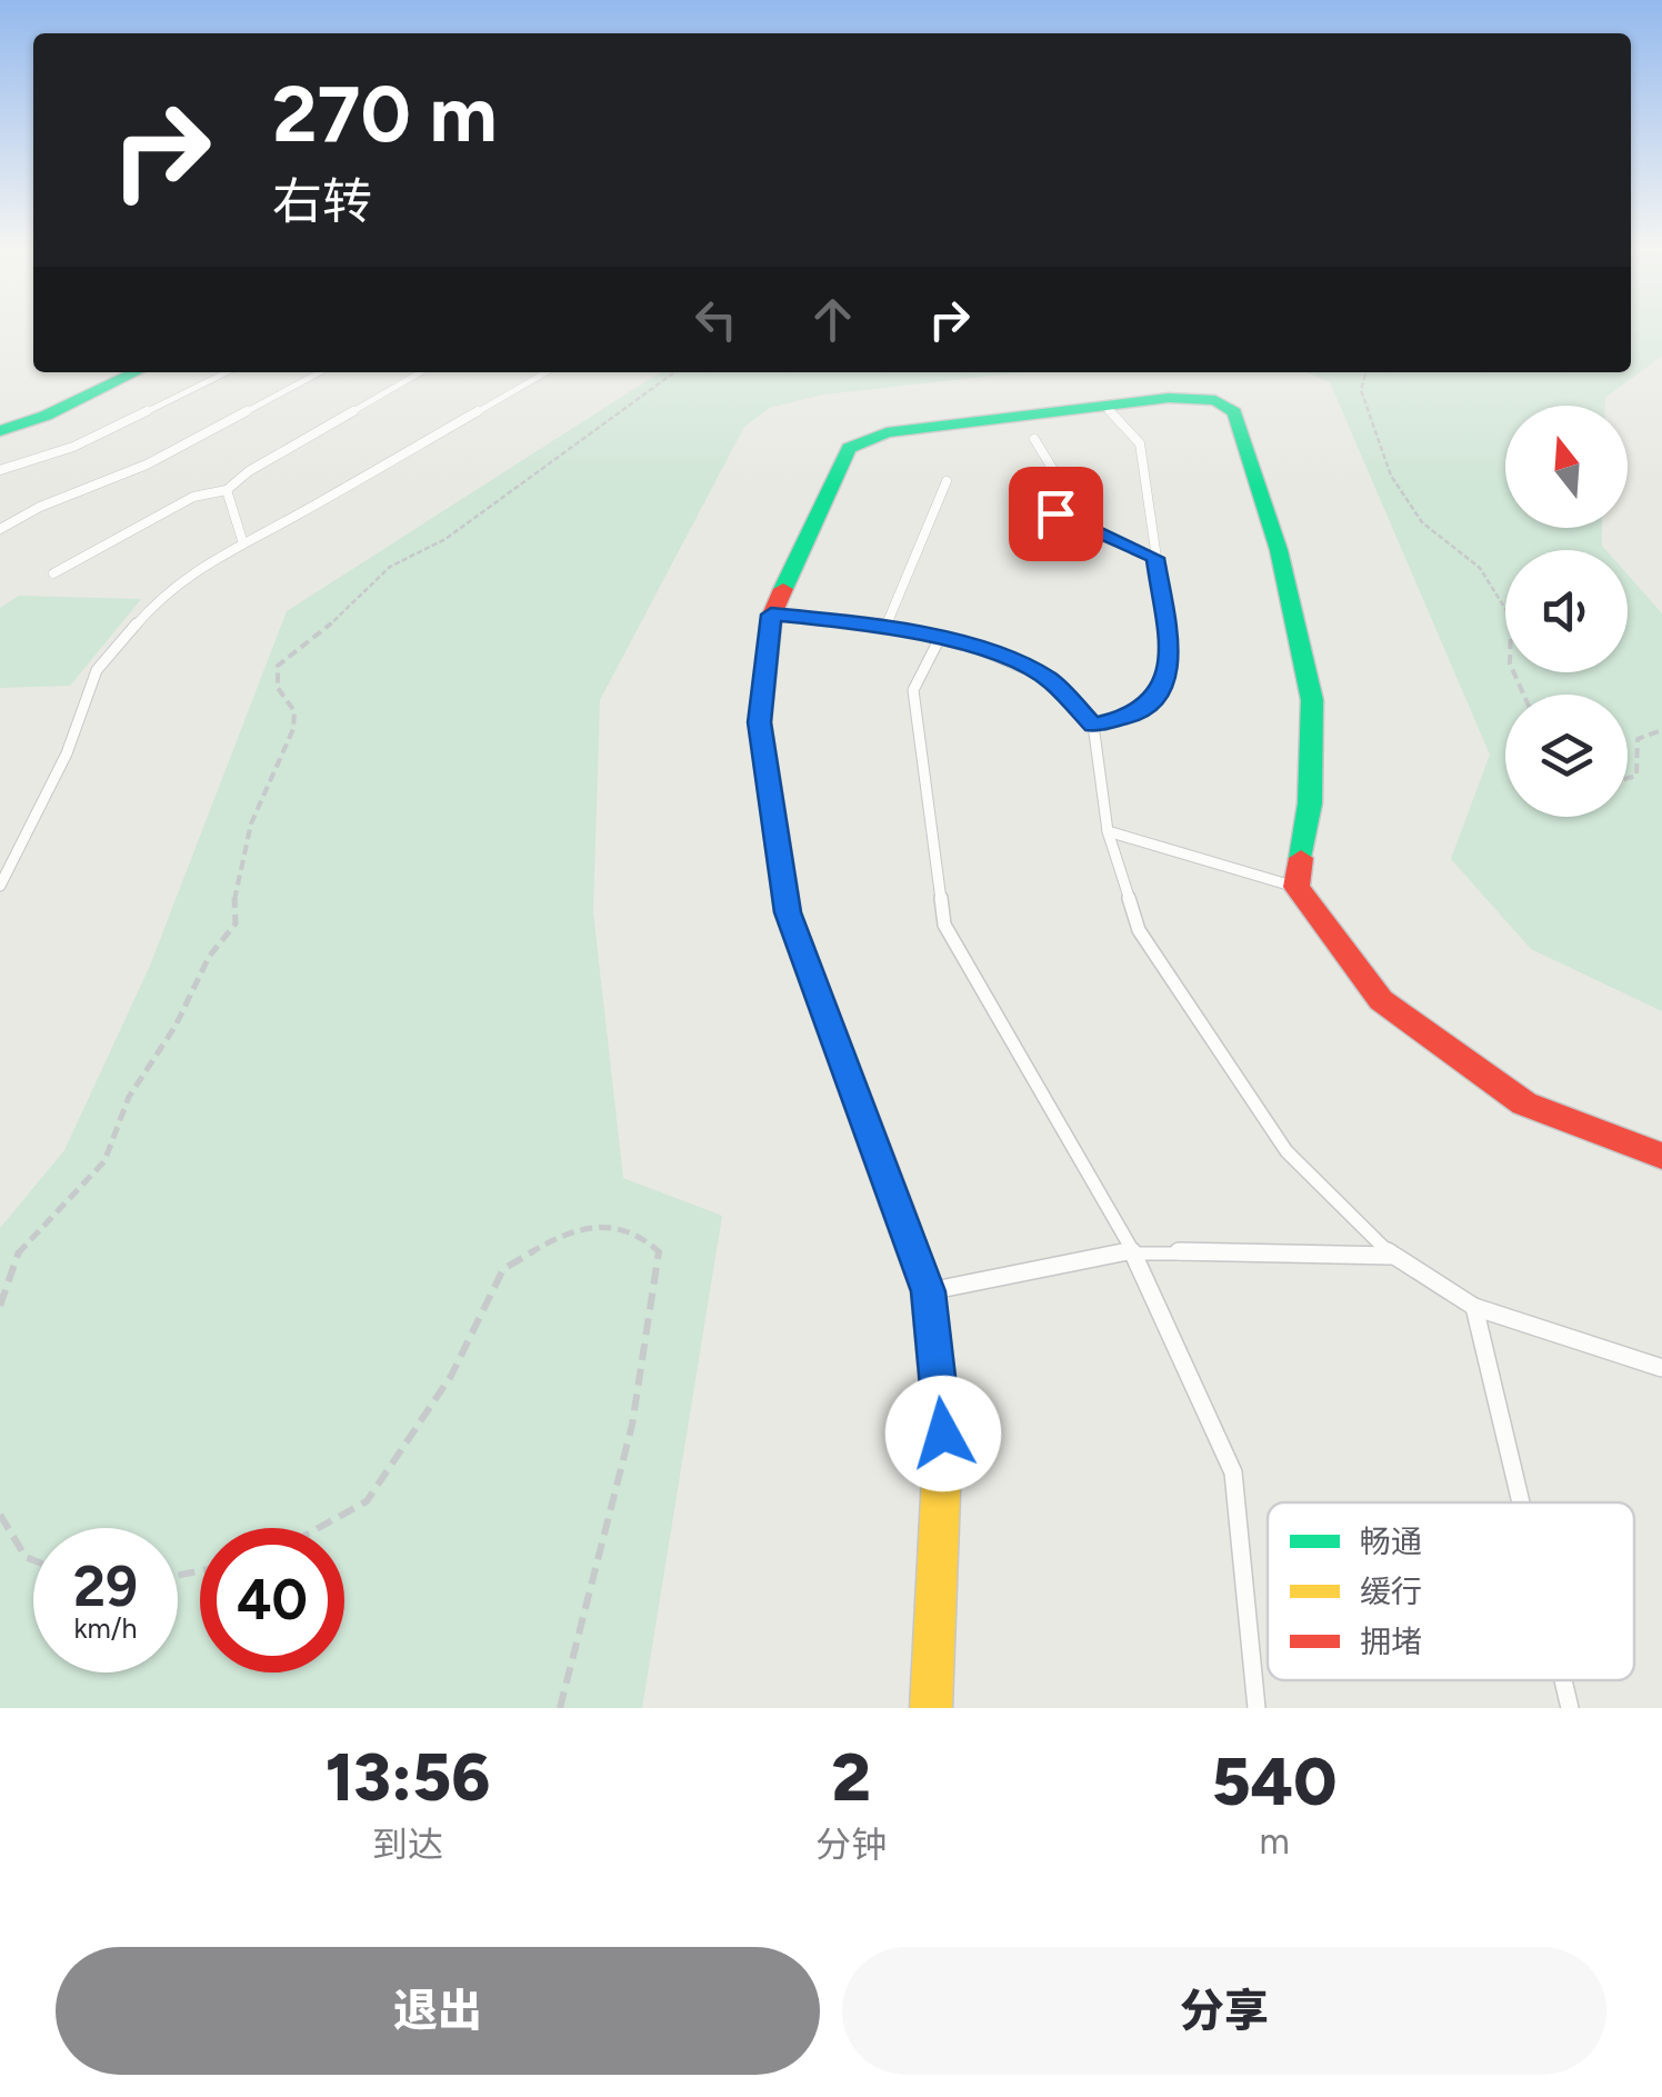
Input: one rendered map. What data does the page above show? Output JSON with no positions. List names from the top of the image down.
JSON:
{
  "legend": ["畅通", "缓行", "拥堵"],
  "north": "top",
  "page": {
    "turn": ["270 m", "右转"],
    "speed": "29 km/h",
    "limit": "40",
    "eta": [
      "13:56",
      "到达",
      "2",
      "分钟",
      "540",
      "m"
    ],
    "buttons": ["退出", "分享"]
  }
}
